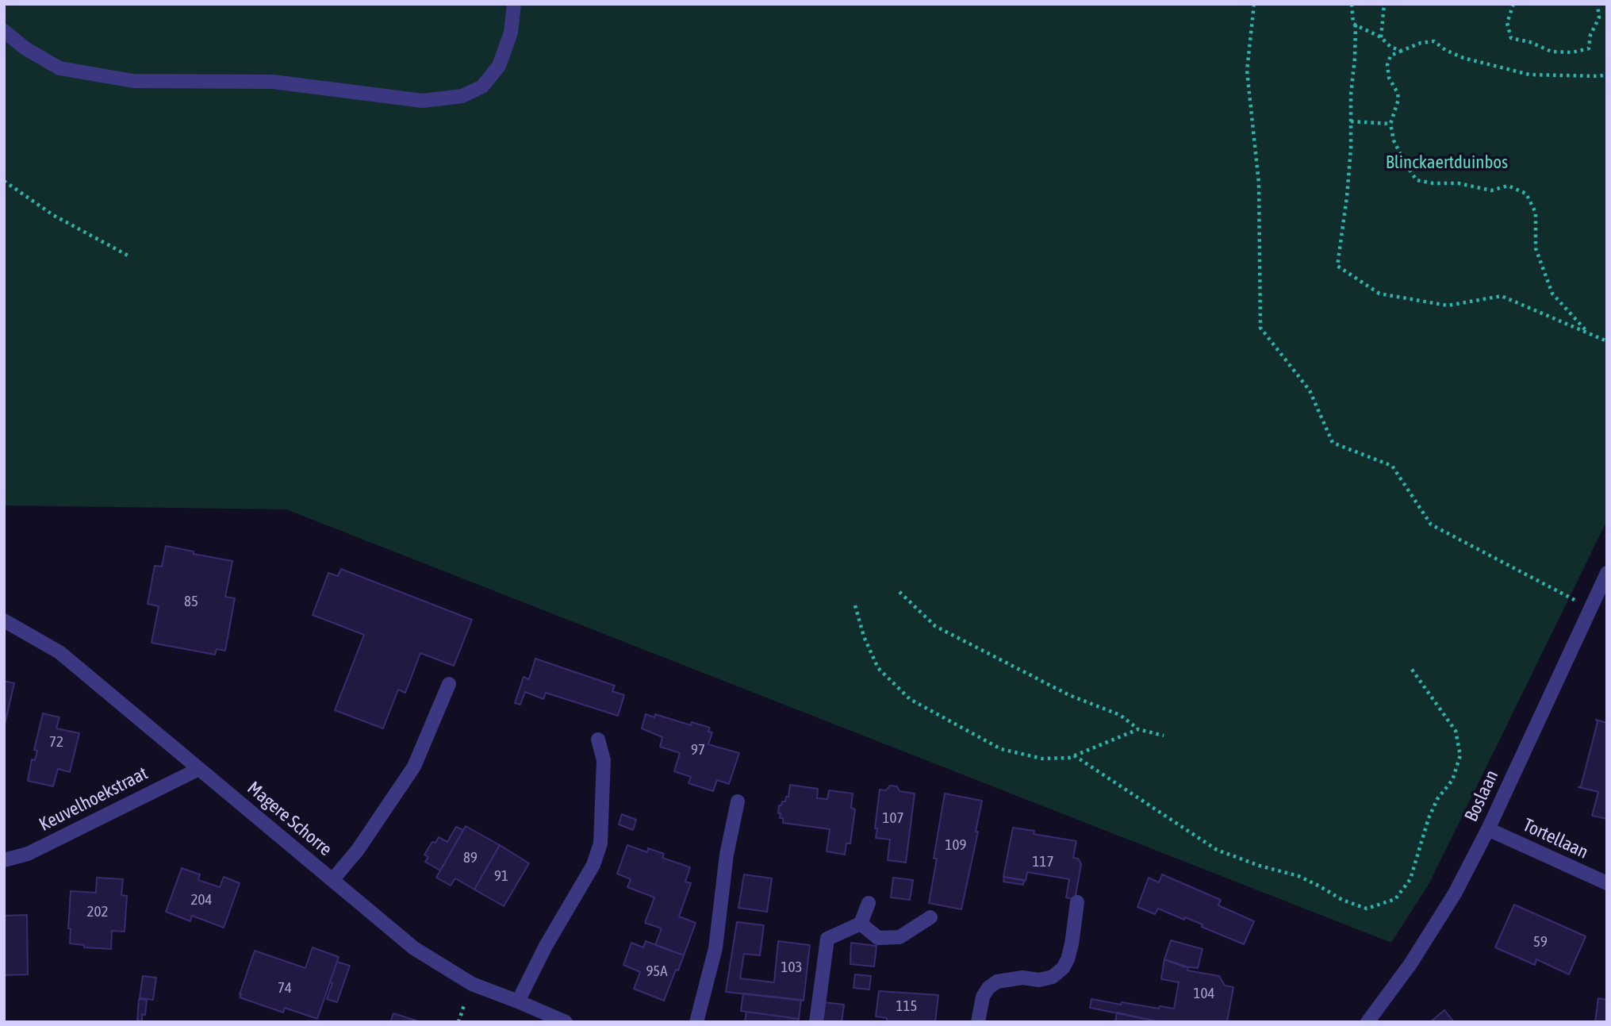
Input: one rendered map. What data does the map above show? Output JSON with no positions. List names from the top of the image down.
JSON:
{
  "streets": {
    "street": [
      "Boslaan",
      "Keuvelhoekstraat",
      "Magere Schorre",
      "Tortellaan"
    ]
  },
  "crossings": [
    ["Boslaan", "Tortellaan"],
    ["Keuvelhoekstraat", "Magere Schorre"]
  ],
  "parks": ["Blinckaertduinbos"],
  "house_numbers": [
    "85",
    "72",
    "97",
    "107",
    "109",
    "89",
    "117",
    "91",
    "204",
    "202",
    "59",
    "103",
    "95A",
    "74",
    "104",
    "115"
  ]
}
